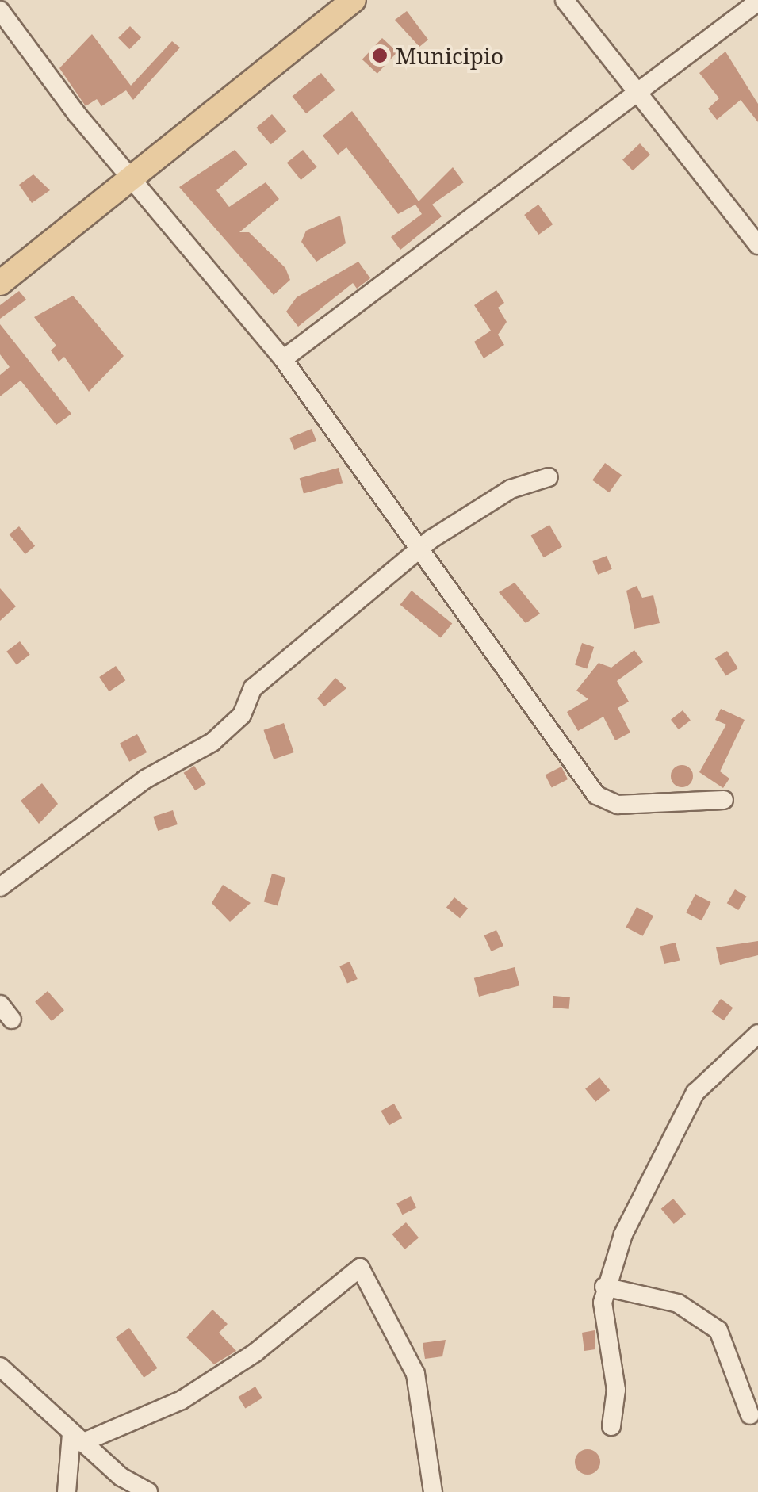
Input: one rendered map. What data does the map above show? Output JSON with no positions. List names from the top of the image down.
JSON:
{
  "places": ["Municipio"]
}
